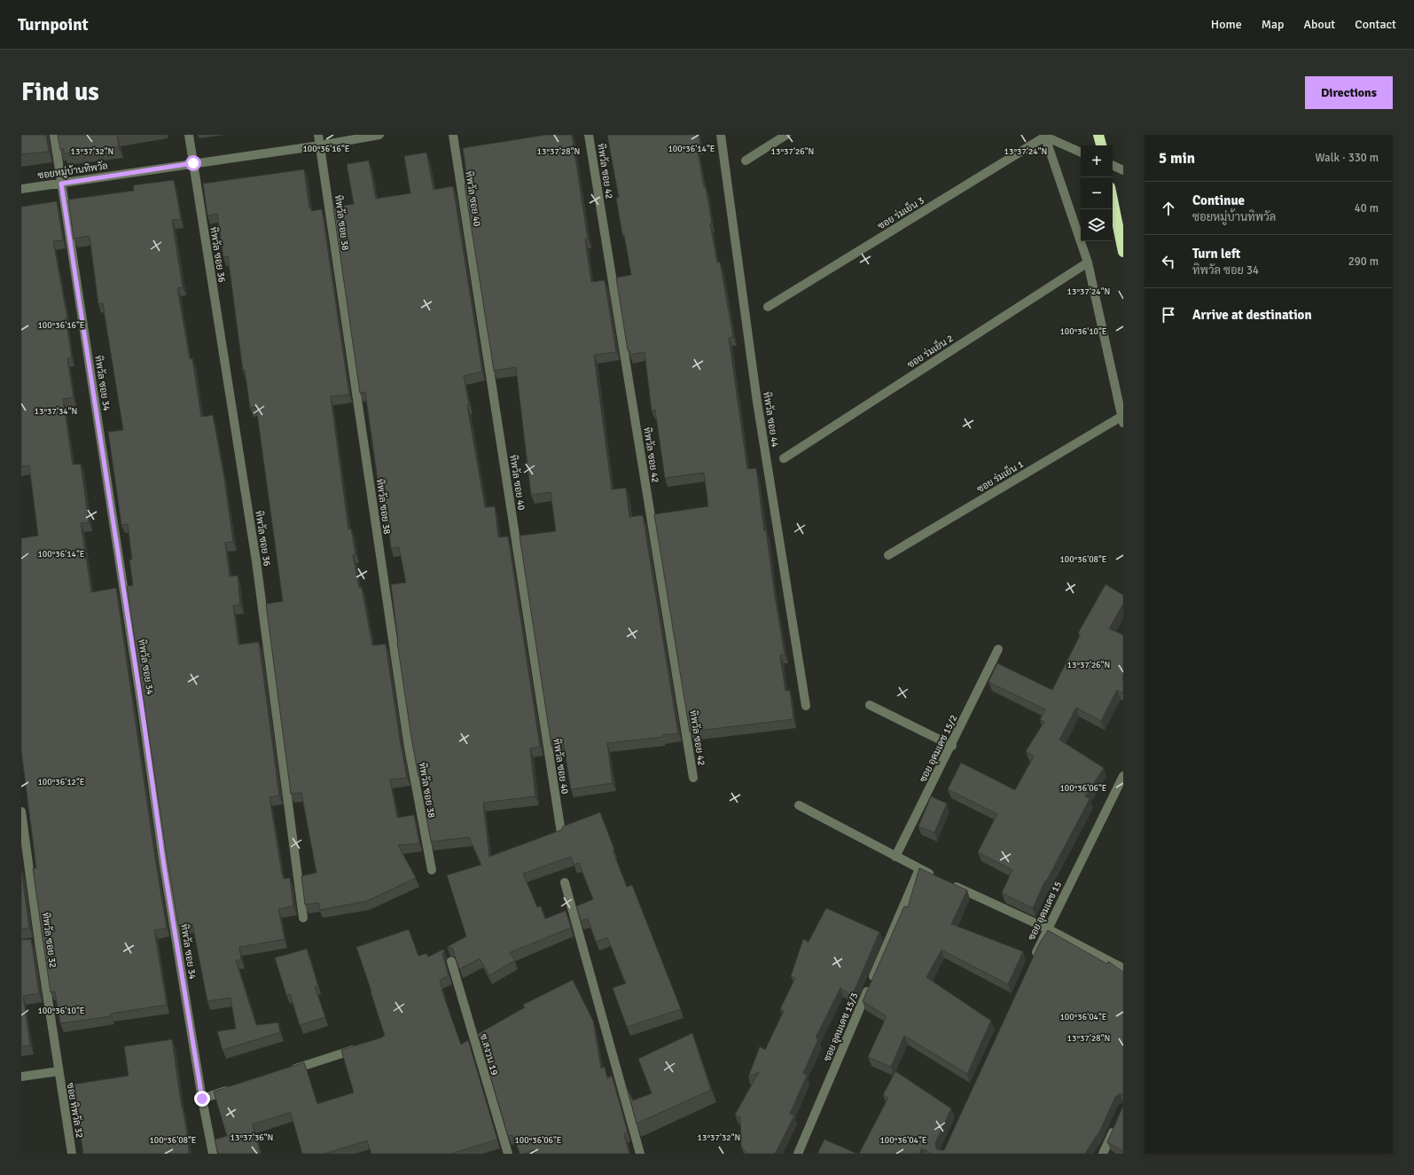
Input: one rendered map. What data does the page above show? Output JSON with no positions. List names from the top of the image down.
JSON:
{
  "streets": {
    "street": [
      "ซอยหมู่บ้านทิพวัล",
      "ทิพวัล ซอย 42",
      "ทิพวัล ซอย 40",
      "ซอย ร่มเย็น 3",
      "ทิพวัล ซอย 38",
      "ทิพวัล ซอย 36",
      "ซอย ร่มเย็น 2",
      "ทิพวัล ซอย 34",
      "ทิพวัล ซอย 44",
      "ซอย ร่มเย็น 1",
      "ซอย อุดมเดช 15/2",
      "ซอย อุดมเดช 15",
      "ทิพวัล ซอย 32",
      "ซอย อุดมเดช 15/3",
      "ซ.สงวน 19",
      "ซอย ทิพวัล 32"
    ]
  },
  "crossings": [
    ["ซอยหมู่บ้านทิพวัล", "ทิพวัล ซอย 38"],
    ["ซอยหมู่บ้านทิพวัล", "ทิพวัล ซอย 36"],
    ["ซอยหมู่บ้านทิพวัล", "ทิพวัล ซอย 34"],
    ["ทิพวัล ซอย 32", "ซอย ทิพวัล 32"]
  ],
  "page": {
    "header": "Turnpoint",
    "nav": [
      "Home",
      "Map",
      "About",
      "Contact"
    ],
    "buttons": "Directions",
    "title": "Find us",
    "heading": ["5 min", "Walk · 330 m"],
    "map_buttons": ["+", "−"],
    "list": [
      ["Continue", "ซอยหมู่บ้านทิพวัล", "40 m"],
      ["Turn left", "ทิพวัล ซอย 34", "290 m"],
      "Arrive at destination"
    ]
  },
  "coordinates": [
    "100°36'16\"E",
    "100°36'14\"E",
    "13°37'32\"N",
    "13°37'28\"N",
    "13°37'26\"N",
    "13°37'24\"N",
    "100°36'10\"E",
    "13°37'34\"N",
    "100°36'08\"E",
    "100°36'12\"E",
    "100°36'06\"E",
    "100°36'04\"E",
    "13°37'36\"N"
  ]
}
